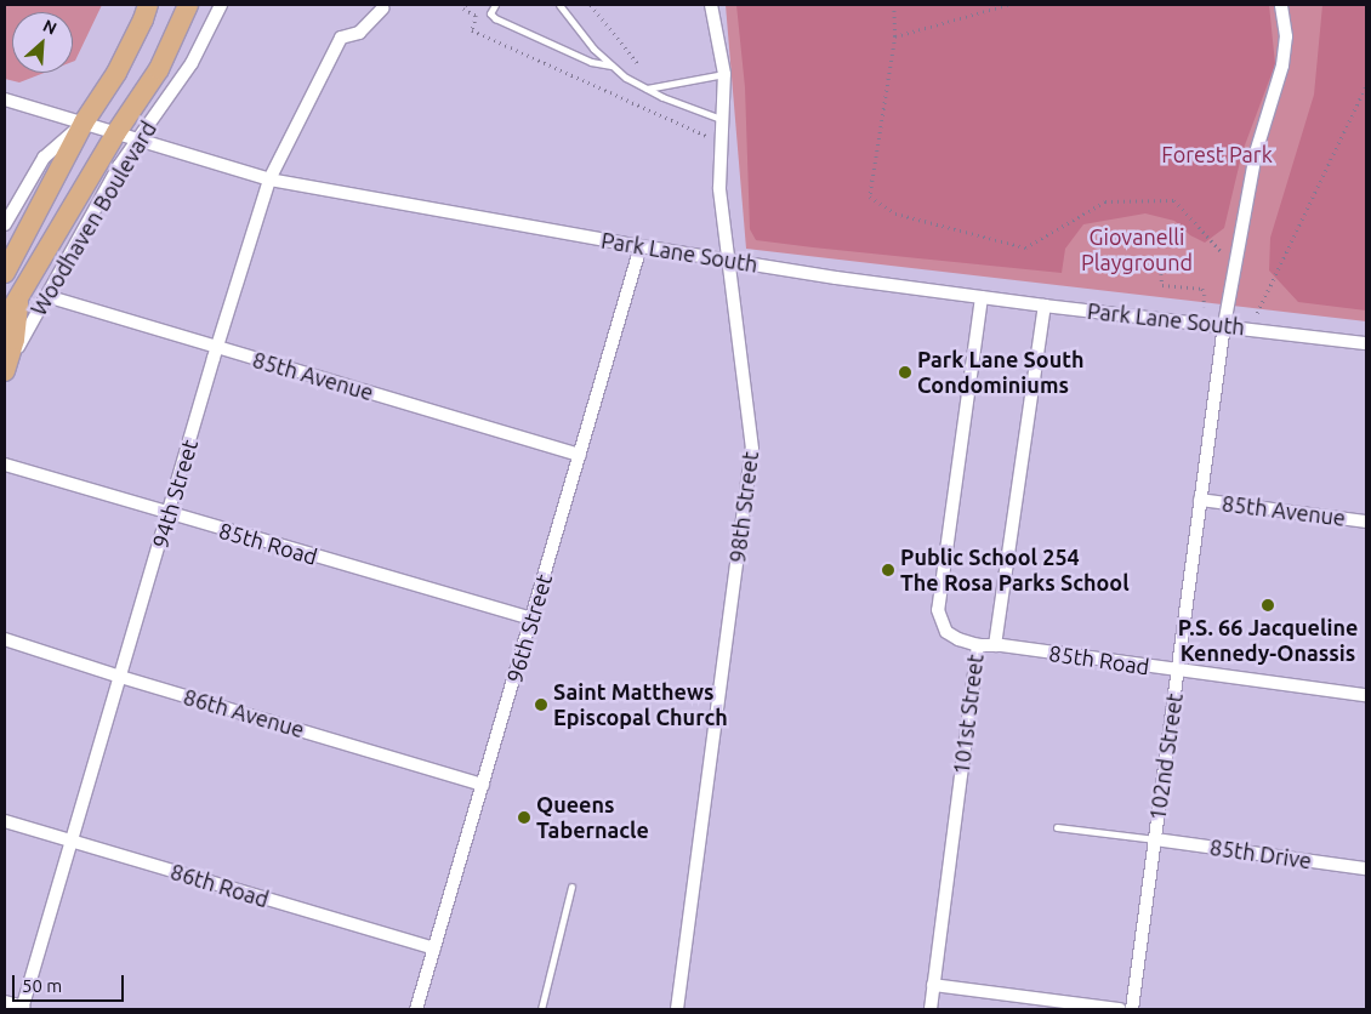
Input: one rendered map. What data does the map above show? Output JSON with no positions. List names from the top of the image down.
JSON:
{
  "streets": {
    "main road": ["Woodhaven Boulevard"],
    "street": [
      "Park Lane South",
      "85th Avenue",
      "94th Street",
      "98th Street",
      "85th Road",
      "96th Street",
      "86th Avenue",
      "101st Street",
      "102nd Street",
      "85th Drive",
      "86th Road"
    ]
  },
  "crossings": [
    ["Woodhaven Boulevard", "Park Lane South"],
    ["Woodhaven Boulevard", "85th Avenue"],
    ["Park Lane South", "94th Street"],
    ["Park Lane South", "98th Street"],
    ["Park Lane South", "96th Street"],
    ["Park Lane South", "101st Street"],
    ["Park Lane South", "102nd Street"],
    ["85th Avenue", "94th Street"],
    ["85th Avenue", "96th Street"],
    ["85th Avenue", "102nd Street"],
    ["94th Street", "85th Road"],
    ["94th Street", "86th Avenue"],
    ["94th Street", "86th Road"],
    ["85th Road", "96th Street"],
    ["85th Road", "101st Street"],
    ["85th Road", "102nd Street"],
    ["96th Street", "86th Avenue"],
    ["96th Street", "86th Road"],
    ["102nd Street", "85th Drive"]
  ],
  "parks": ["Forest Park", "Giovanelli Playground"],
  "places": [
    "Park Lane South Condominiums",
    "Public School 254 The Rosa Parks School",
    "P.S. 66 Jacqueline Kennedy-Onassis",
    "Saint Matthews Episcopal Church",
    "Queens Tabernacle"
  ],
  "scale_bar": "50 m",
  "north": "top right"
}
